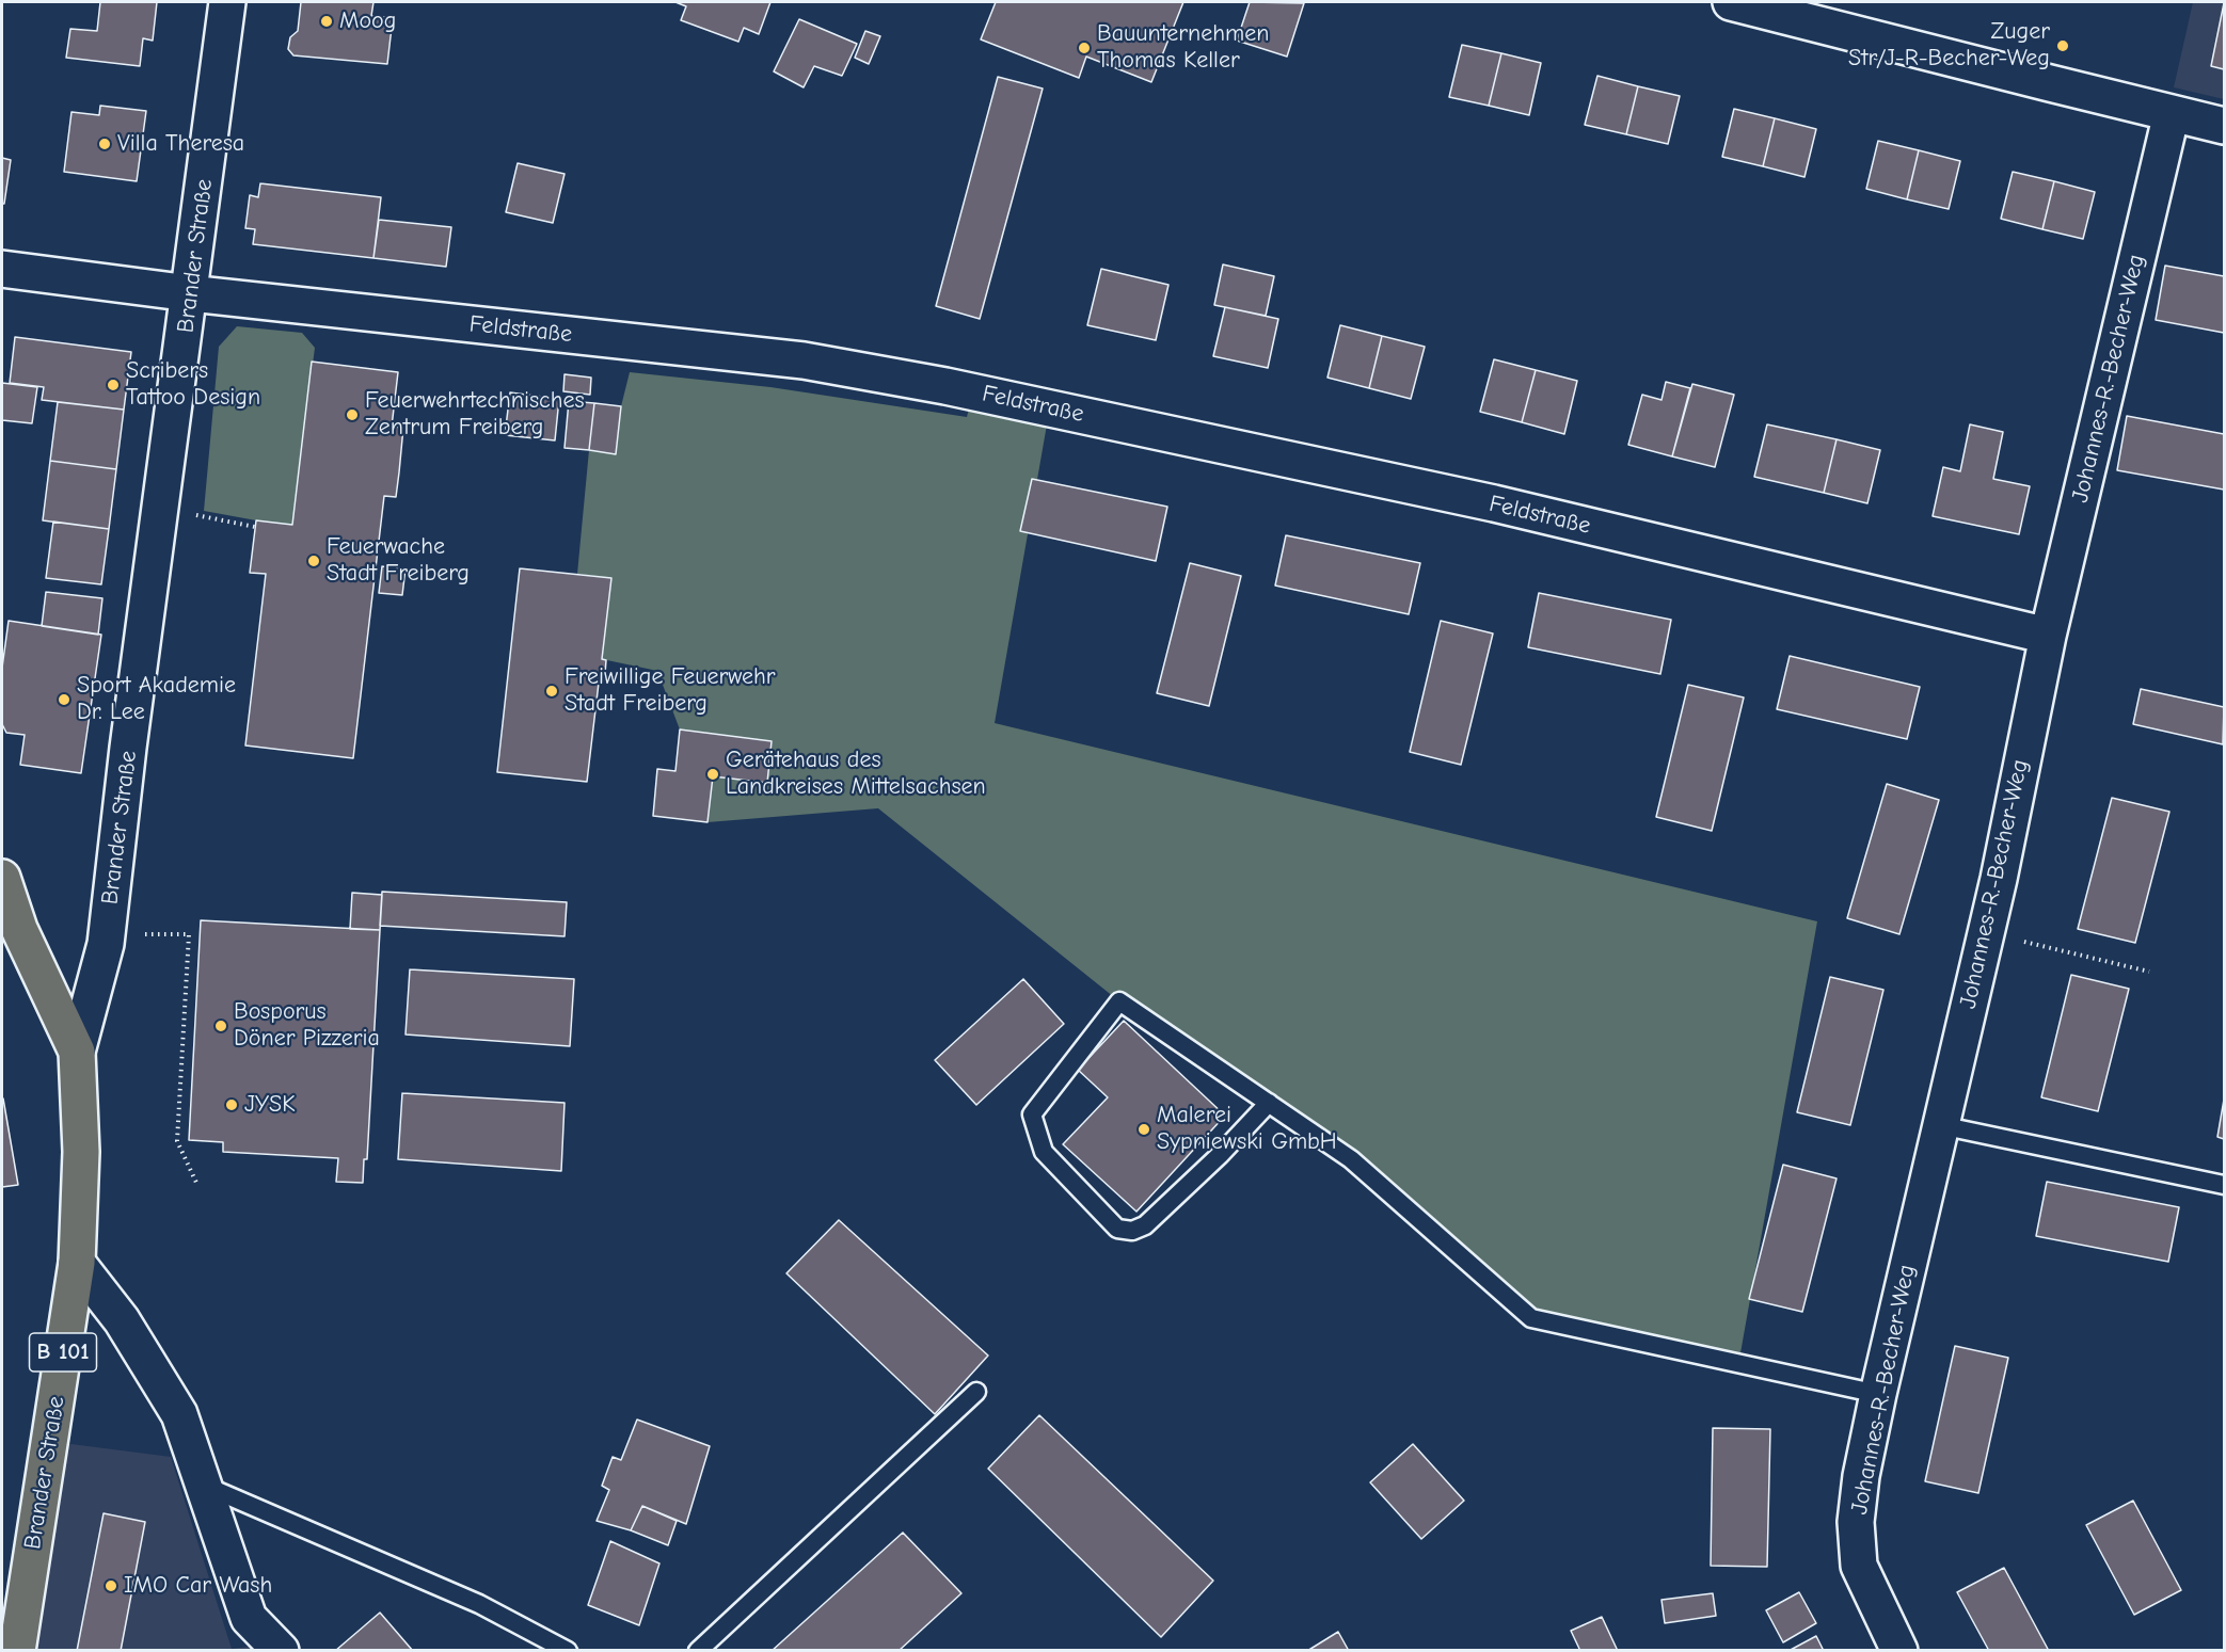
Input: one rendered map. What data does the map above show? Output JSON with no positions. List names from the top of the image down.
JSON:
{
  "streets": {
    "main road": ["Brander Straße", "B 101"],
    "street": ["Feldstraße", "Johannes-R.-Becher-Weg"]
  },
  "crossings": [
    ["Brander Straße", "Feldstraße"],
    ["Brander Straße", "B 101"],
    ["Feldstraße", "Johannes-R.-Becher-Weg"]
  ],
  "places": [
    "Moog",
    "Zuger Str/J-R-Becher-Weg",
    "Bauunternehmen Thomas Keller",
    "Villa Theresa",
    "Scribers Tattoo Design",
    "Feuerwehrtechnisches Zentrum Freiberg",
    "Feuerwache Stadt Freiberg",
    "Freiwillige Feuerwehr Stadt Freiberg",
    "Sport Akademie Dr. Lee",
    "Gerätehaus des Landkreises Mittelsachsen",
    "Bosporus Döner Pizzeria",
    "JYSK",
    "Malerei Sypniewski GmbH",
    "IMO Car Wash"
  ]
}
